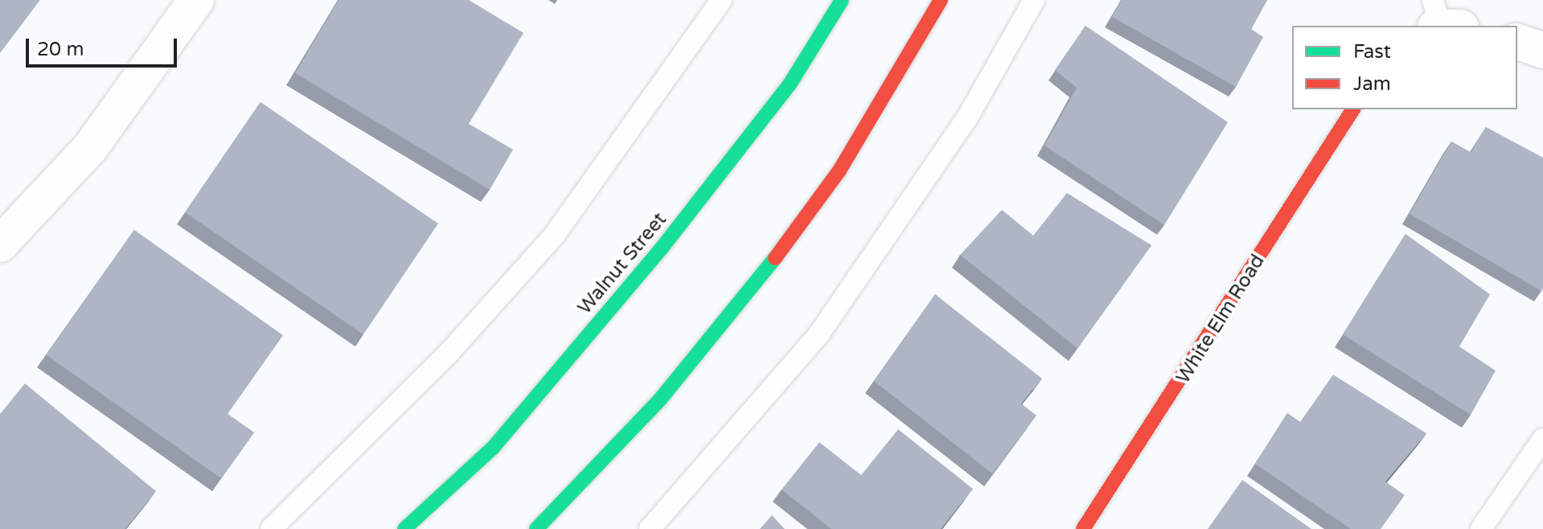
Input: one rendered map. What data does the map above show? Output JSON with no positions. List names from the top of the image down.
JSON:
{
  "streets": {
    "main road": ["Walnut Street", "White Elm Road"]
  },
  "legend": ["Fast", "Jam"],
  "scale_bar": "20 m"
}
